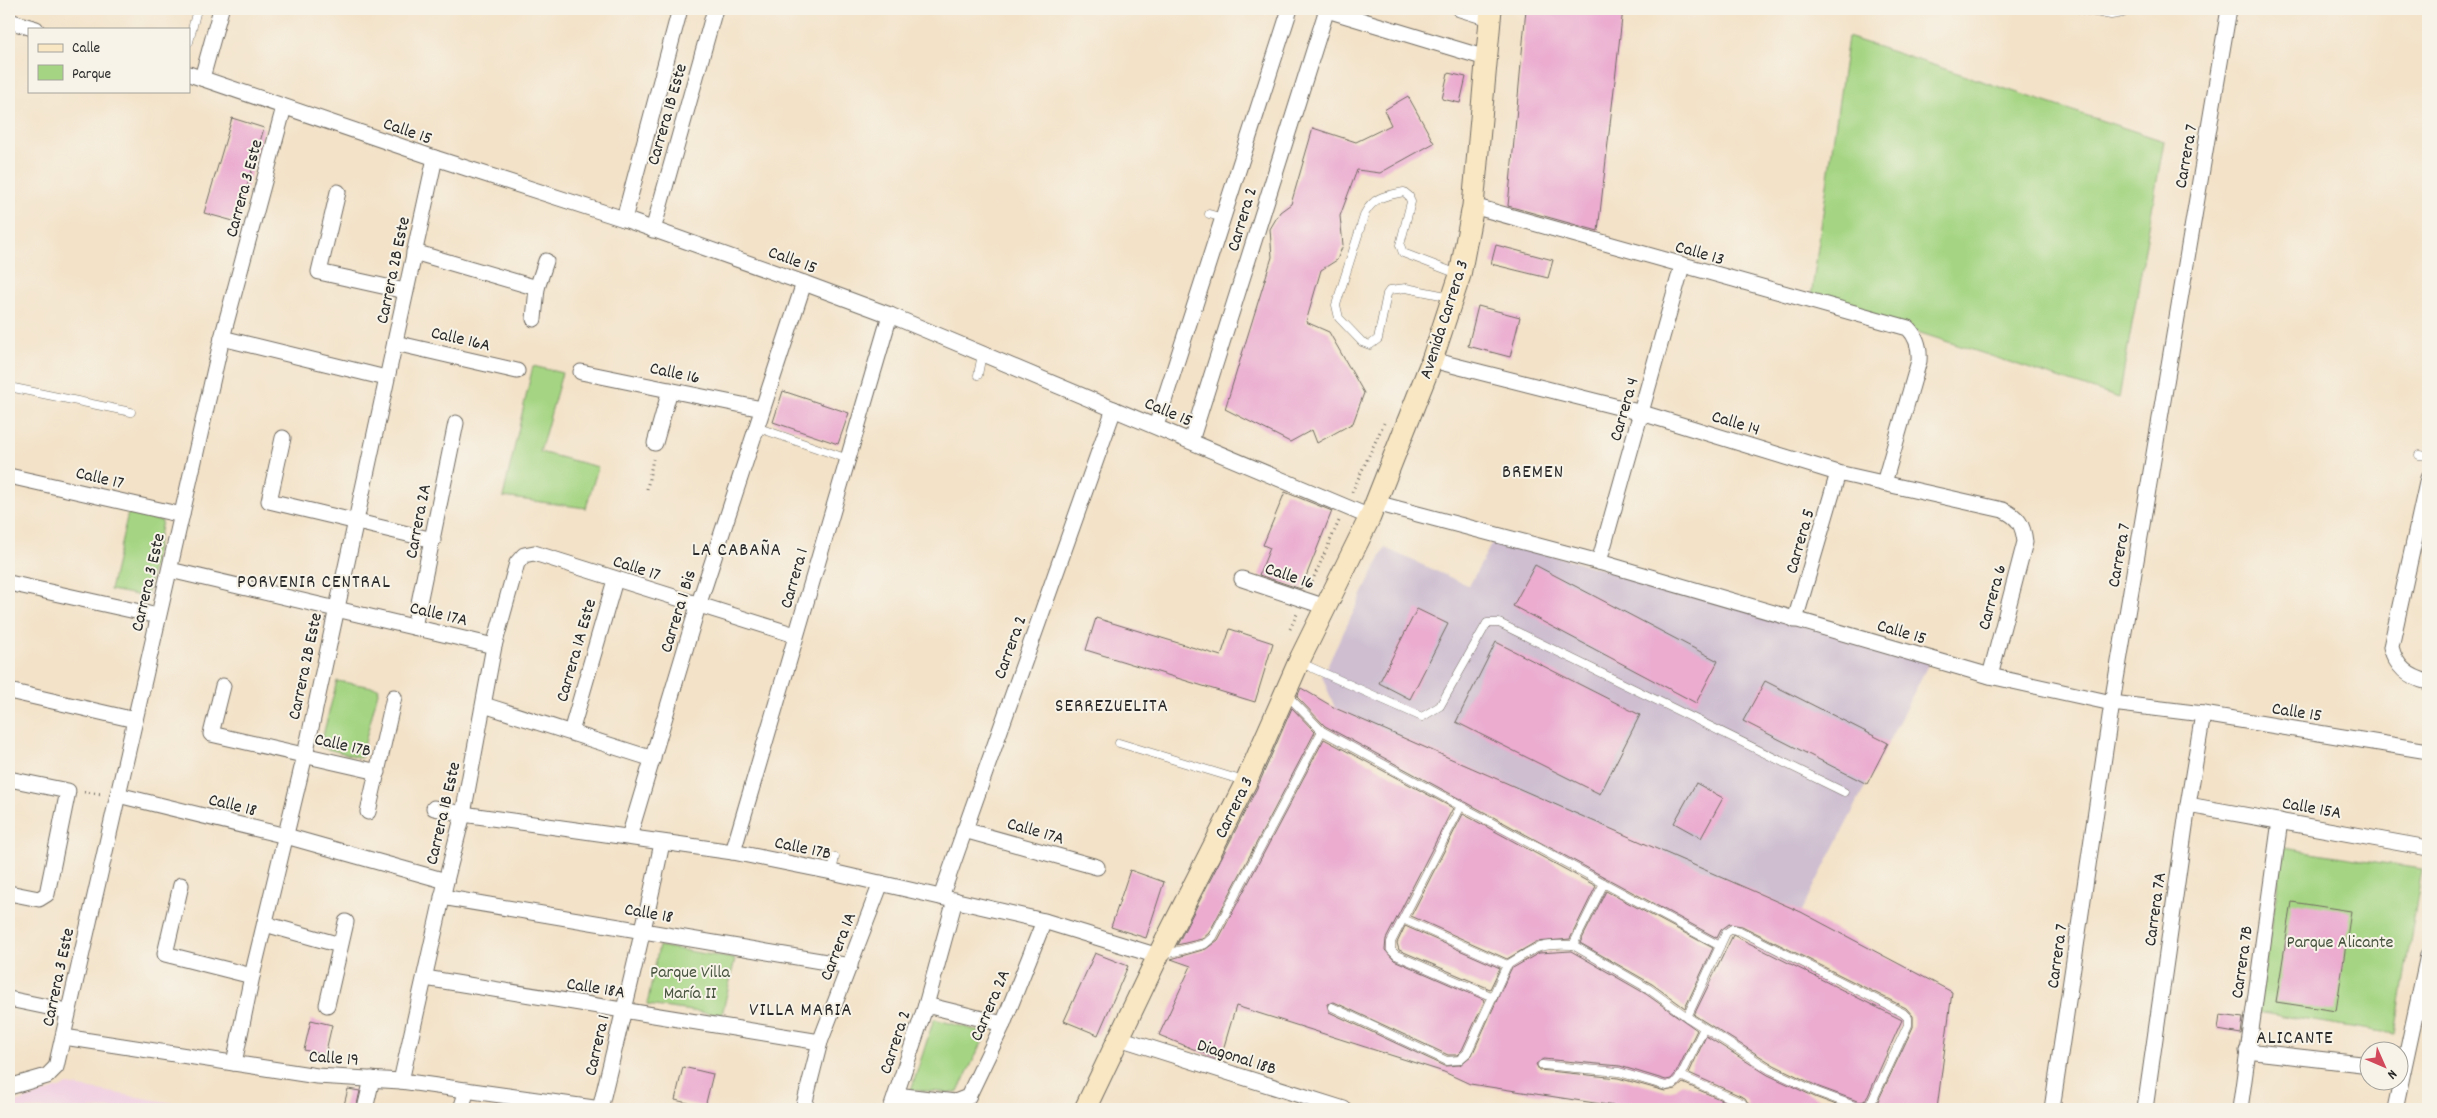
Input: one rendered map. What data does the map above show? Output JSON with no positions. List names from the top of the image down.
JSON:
{
  "streets": {
    "main road": ["Avenida Carrera 3", "Carrera 3"],
    "street": [
      "Carrera 1B Este",
      "Calle 15",
      "Carrera 7",
      "Carrera 3 Este",
      "Carrera 2",
      "Calle 13",
      "Carrera 2B Este",
      "Calle 16A",
      "Calle 16",
      "Carrera 4",
      "Calle 14",
      "Calle 17",
      "Carrera 2A",
      "Carrera 5",
      "Carrera 1",
      "Carrera 6",
      "Carrera 1 Bis",
      "Calle 17A",
      "Carrera 1A Este",
      "Calle 17B",
      "Calle 18",
      "Calle 15A",
      "Carrera 7A",
      "Carrera 1A",
      "Carrera 7B",
      "Calle 18A",
      "Diagonal 18B",
      "Calle 19"
    ]
  },
  "crossings": [
    ["Carrera 1B Este", "Calle 15"],
    ["Carrera 1B Este", "Calle 17"],
    ["Carrera 1B Este", "Calle 17A"],
    ["Carrera 1B Este", "Calle 17B"],
    ["Carrera 1B Este", "Calle 18"],
    ["Carrera 1B Este", "Calle 18A"],
    ["Carrera 1B Este", "Calle 19"],
    ["Calle 15", "Carrera 7"],
    ["Calle 15", "Carrera 3 Este"],
    ["Calle 15", "Carrera 2"],
    ["Calle 15", "Carrera 2B Este"],
    ["Calle 15", "Avenida Carrera 3"],
    ["Calle 15", "Carrera 4"],
    ["Calle 15", "Carrera 5"],
    ["Calle 15", "Carrera 1"],
    ["Calle 15", "Carrera 6"],
    ["Calle 15", "Carrera 1 Bis"],
    ["Calle 15", "Carrera 3"],
    ["Calle 15", "Carrera 7A"],
    ["Carrera 3 Este", "Calle 17"],
    ["Carrera 3 Este", "Calle 17A"],
    ["Carrera 3 Este", "Calle 18"],
    ["Carrera 3 Este", "Calle 19"],
    ["Carrera 2", "Carrera 2A"],
    ["Carrera 2", "Calle 17A"],
    ["Carrera 2", "Calle 17B"],
    ["Calle 13", "Avenida Carrera 3"],
    ["Calle 13", "Carrera 4"],
    ["Calle 13", "Calle 14"],
    ["Carrera 2B Este", "Calle 16A"],
    ["Carrera 2B Este", "Calle 17A"],
    ["Carrera 2B Este", "Calle 17B"],
    ["Carrera 2B Este", "Calle 18"],
    ["Carrera 2B Este", "Calle 19"],
    ["Avenida Carrera 3", "Calle 14"],
    ["Avenida Carrera 3", "Carrera 3"],
    ["Calle 16", "Carrera 1 Bis"],
    ["Calle 16", "Carrera 3"],
    ["Carrera 4", "Calle 14"],
    ["Calle 14", "Carrera 5"],
    ["Calle 14", "Carrera 6"],
    ["Calle 17", "Carrera 1"],
    ["Calle 17", "Carrera 1 Bis"],
    ["Calle 17", "Carrera 1A Este"],
    ["Carrera 2A", "Calle 17A"],
    ["Carrera 2A", "Calle 17B"],
    ["Carrera 1", "Calle 17B"],
    ["Carrera 1", "Calle 18"],
    ["Carrera 1", "Calle 18A"],
    ["Carrera 1", "Calle 19"],
    ["Carrera 1 Bis", "Calle 17B"],
    ["Calle 17B", "Carrera 3"],
    ["Calle 17B", "Carrera 1A"],
    ["Calle 18", "Carrera 1A"],
    ["Carrera 3", "Diagonal 18B"],
    ["Calle 15A", "Carrera 7A"],
    ["Calle 15A", "Carrera 7B"],
    ["Carrera 1A", "Calle 18A"]
  ],
  "districts": [
    "BREMEN",
    "LA CABAÑA",
    "PORVENIR CENTRAL",
    "SERREZUELITA",
    "VILLA MARIA",
    "ALICANTE"
  ],
  "parks": ["Parque Alicante", "Parque Villa María II"],
  "legend": ["Calle", "Parque"],
  "north": "bottom right"
}
